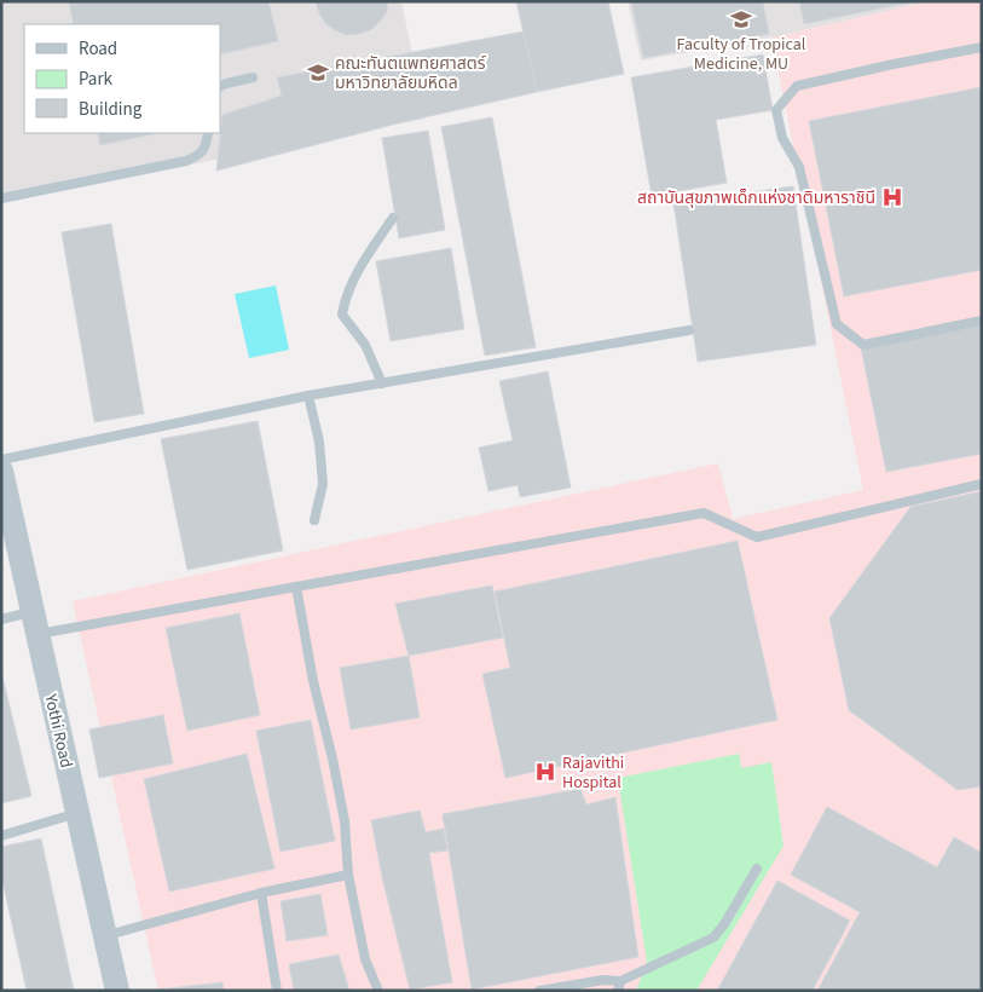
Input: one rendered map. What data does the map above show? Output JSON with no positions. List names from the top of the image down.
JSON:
{
  "streets": {
    "street": ["Yothi Road"]
  },
  "places": {
    "school or university": ["Faculty of Tropical Medicine, MU", "คณะทันตแพทยศาสตร์ มหาวิทยาลัยมหิดล"],
    "hospital": ["สถาบันสุขภาพเด็กแห่งชาติมหาราชินี", "Rajavithi Hospital"]
  },
  "legend": ["Road", "Park", "Building"]
}
